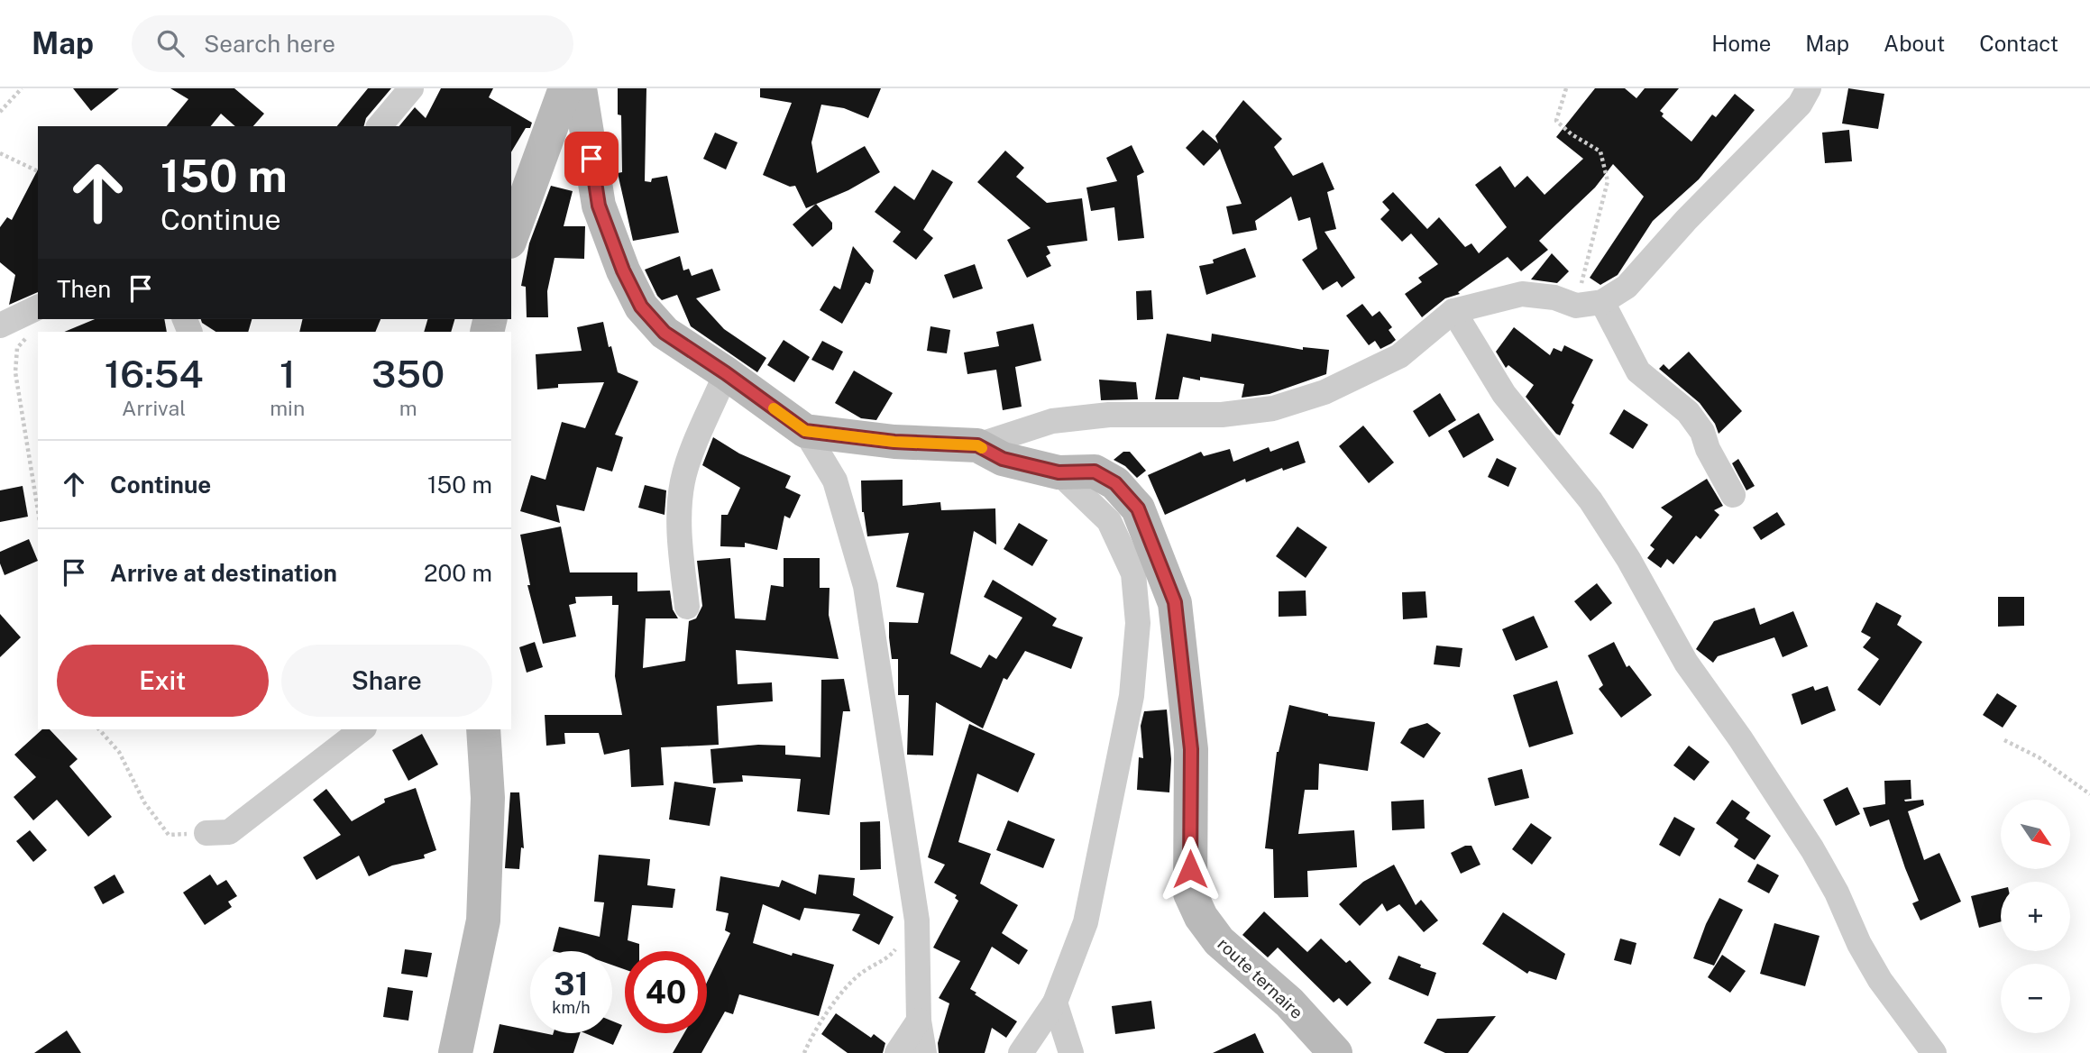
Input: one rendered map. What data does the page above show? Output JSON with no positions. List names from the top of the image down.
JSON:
{
  "streets": {
    "street": ["route ternaire"]
  },
  "north": "bottom right",
  "page": {
    "header": "Map",
    "search": "Search here",
    "nav": [
      "Home",
      "Map",
      "About",
      "Contact"
    ],
    "turn": ["150 m", "Continue"],
    "then": "Then",
    "eta": [
      "16:54",
      "Arrival",
      "1",
      "min",
      "350",
      "m"
    ],
    "list": [
      {
        "name": "Continue",
        "value": "150 m"
      },
      {
        "name": "Arrive at destination",
        "value": "200 m"
      }
    ],
    "buttons": ["Exit", "Share"],
    "map_buttons": ["+", "−"],
    "speed": "31 km/h",
    "limit": "40"
  }
}
